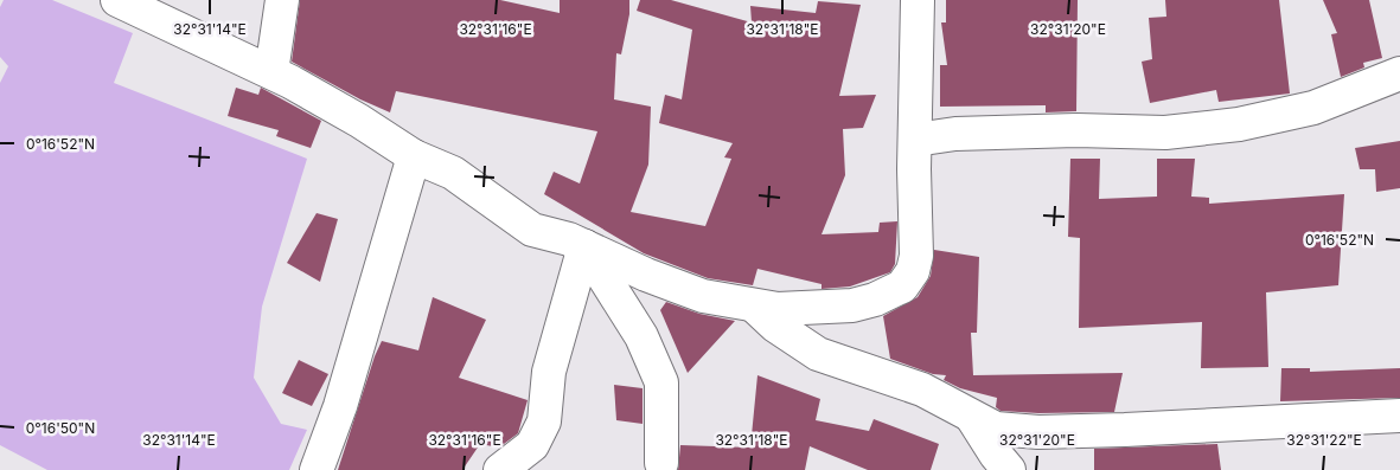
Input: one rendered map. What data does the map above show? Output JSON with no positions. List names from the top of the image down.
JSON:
{
  "coordinates": [
    "32°31'14\"E",
    "32°31'16\"E",
    "32°31'18\"E",
    "32°31'20\"E",
    "0°16'52\"N",
    "0°16'50\"N",
    "32°31'22\"E"
  ]
}
